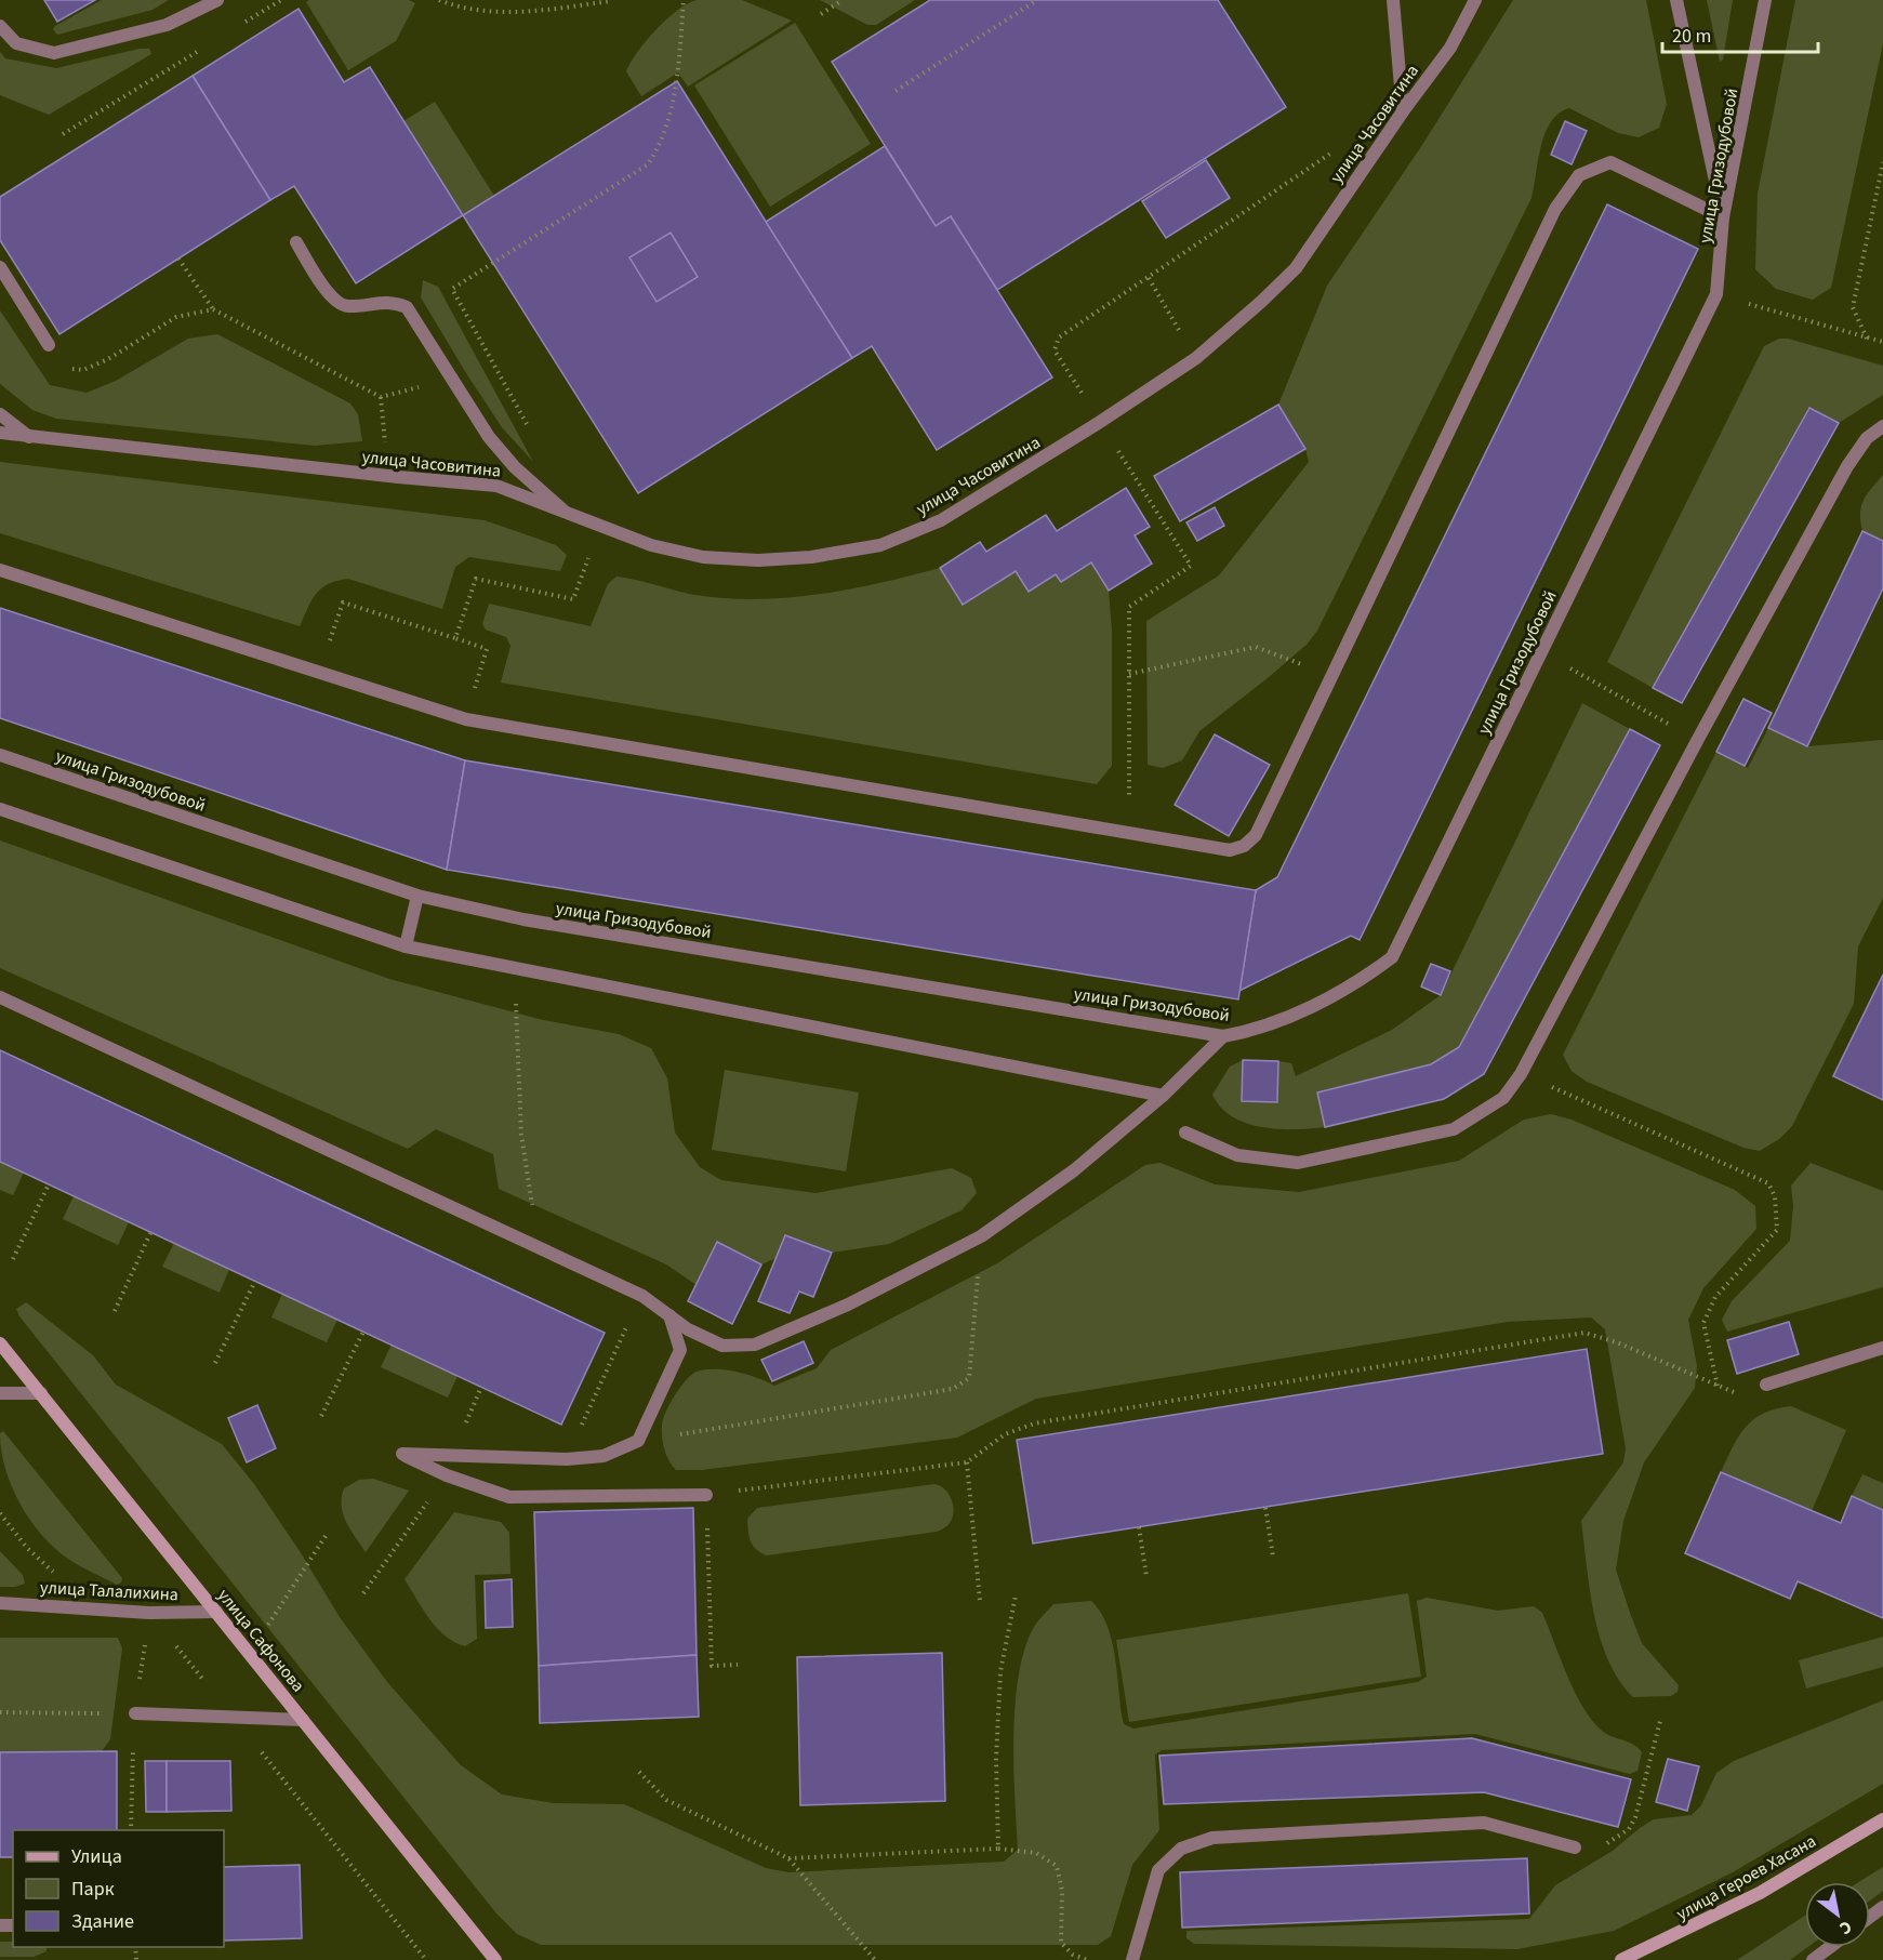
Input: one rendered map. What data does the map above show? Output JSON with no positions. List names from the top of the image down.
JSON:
{
  "streets": {
    "main road": ["улица Сафонова", "улица Героев Хасана"],
    "street": ["улица Часовитина", "улица Гризодубовой", "улица Талалихина"]
  },
  "crossings": [
    ["улица Талалихина", "улица Сафонова"]
  ],
  "legend": ["Улица", "Парк", "Здание"],
  "scale_bar": "20 m",
  "north": "bottom right"
}
